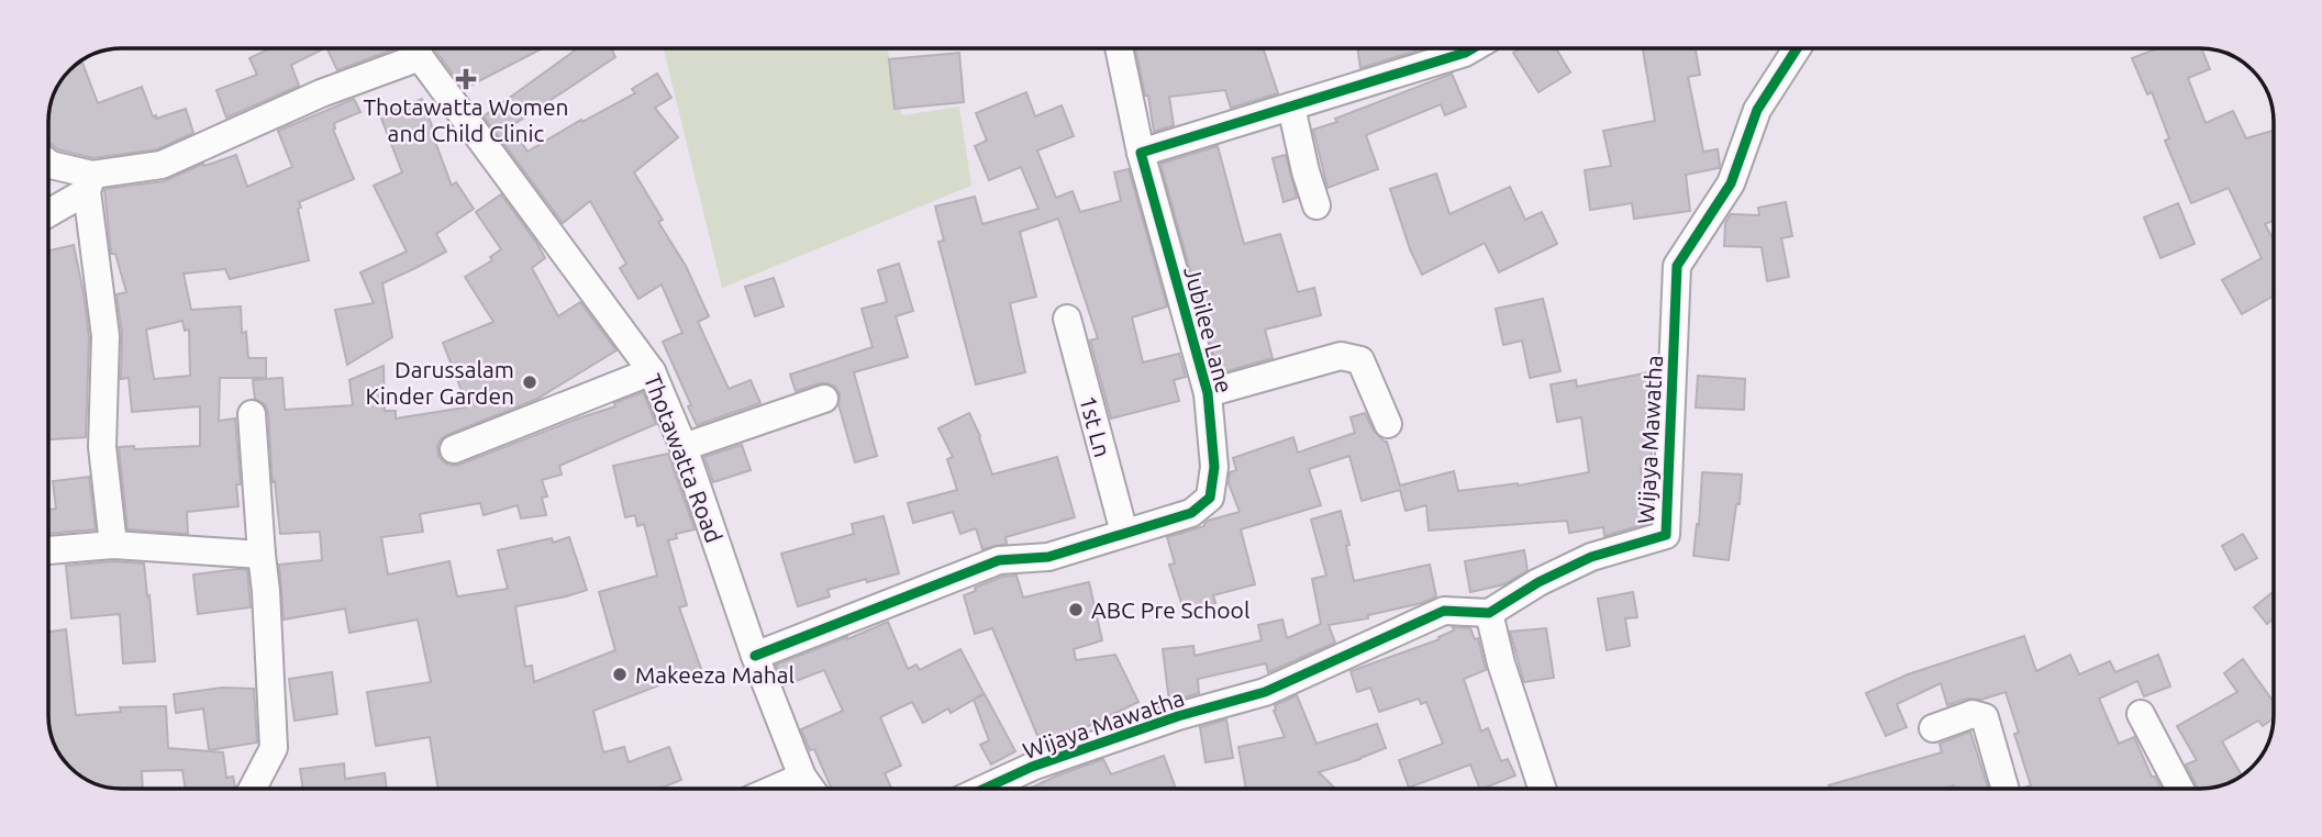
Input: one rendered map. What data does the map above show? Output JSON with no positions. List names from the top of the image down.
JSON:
{
  "streets": {
    "street": [
      "Jubilee Lane",
      "1st Ln",
      "Wijaya Mawatha",
      "Thotawatta Road"
    ]
  },
  "crossings": [
    ["Jubilee Lane", "1st Ln"],
    ["Jubilee Lane", "Thotawatta Road"]
  ],
  "places": {
    "health": ["Thotawatta Women and Child Clinic"],
    "other": ["Darussalam Kinder Garden", "ABC Pre School", "Makeeza Mahal"]
  }
}
